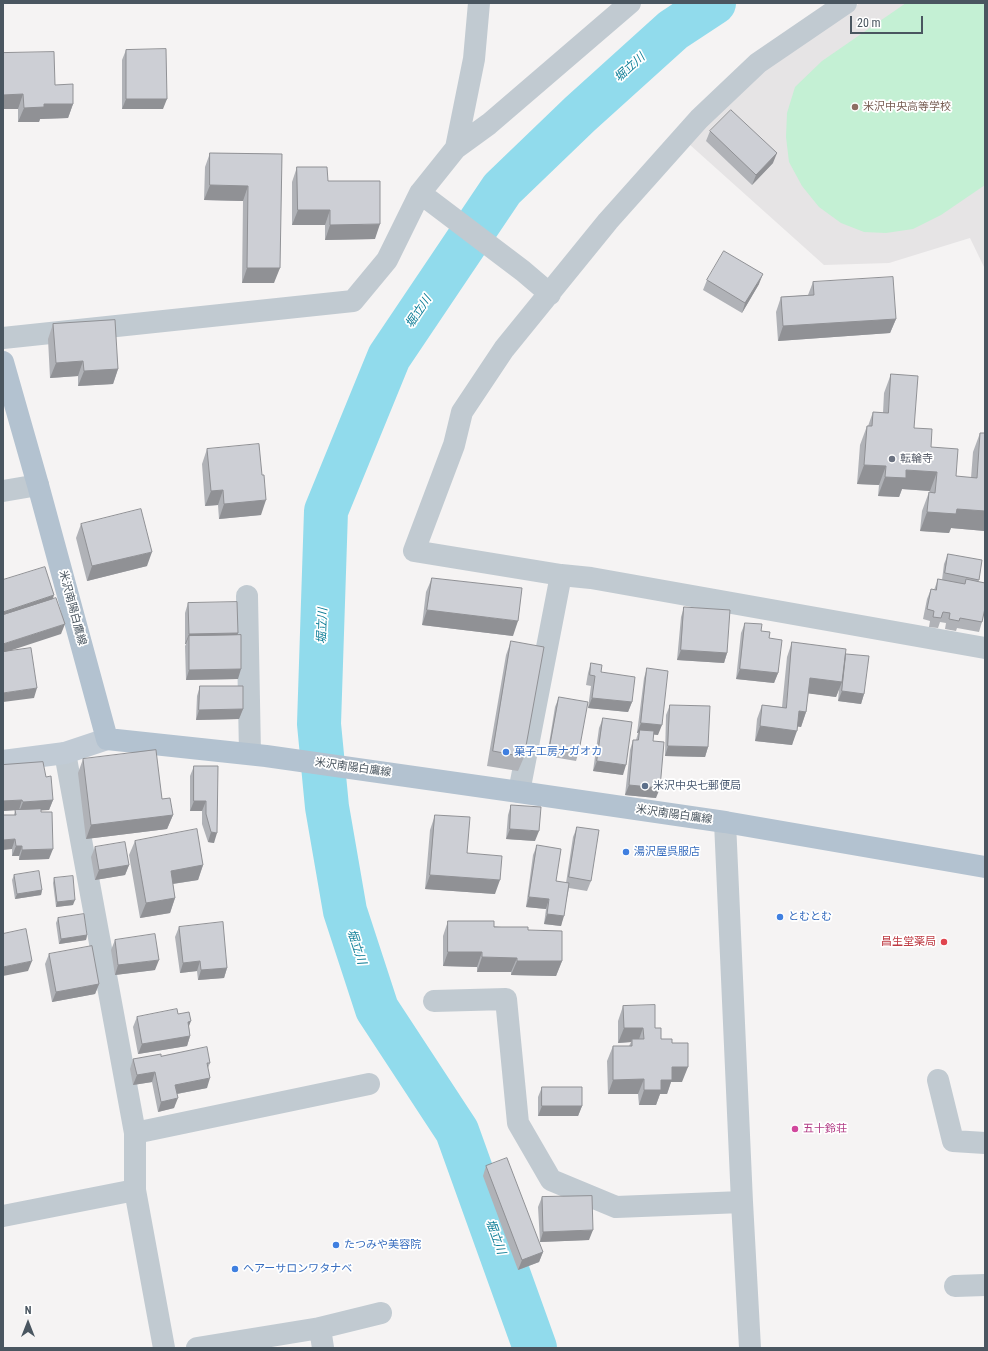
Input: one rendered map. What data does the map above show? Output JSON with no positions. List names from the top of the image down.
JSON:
{
  "streets": {
    "main road": ["米沢南陽白鷹線"]
  },
  "water": ["堀立川"],
  "places": [
    "米沢中央高等学校",
    "転輪寺",
    "菓子工房ナガオカ",
    "米沢中央七郵便局",
    "湯沢屋呉服店",
    "とむとむ",
    "昌生堂薬局",
    "五十鈴荘",
    "たつみや美容院",
    "ヘアーサロンワタナベ"
  ],
  "scale_bar": "20 m",
  "north": "top"
}
